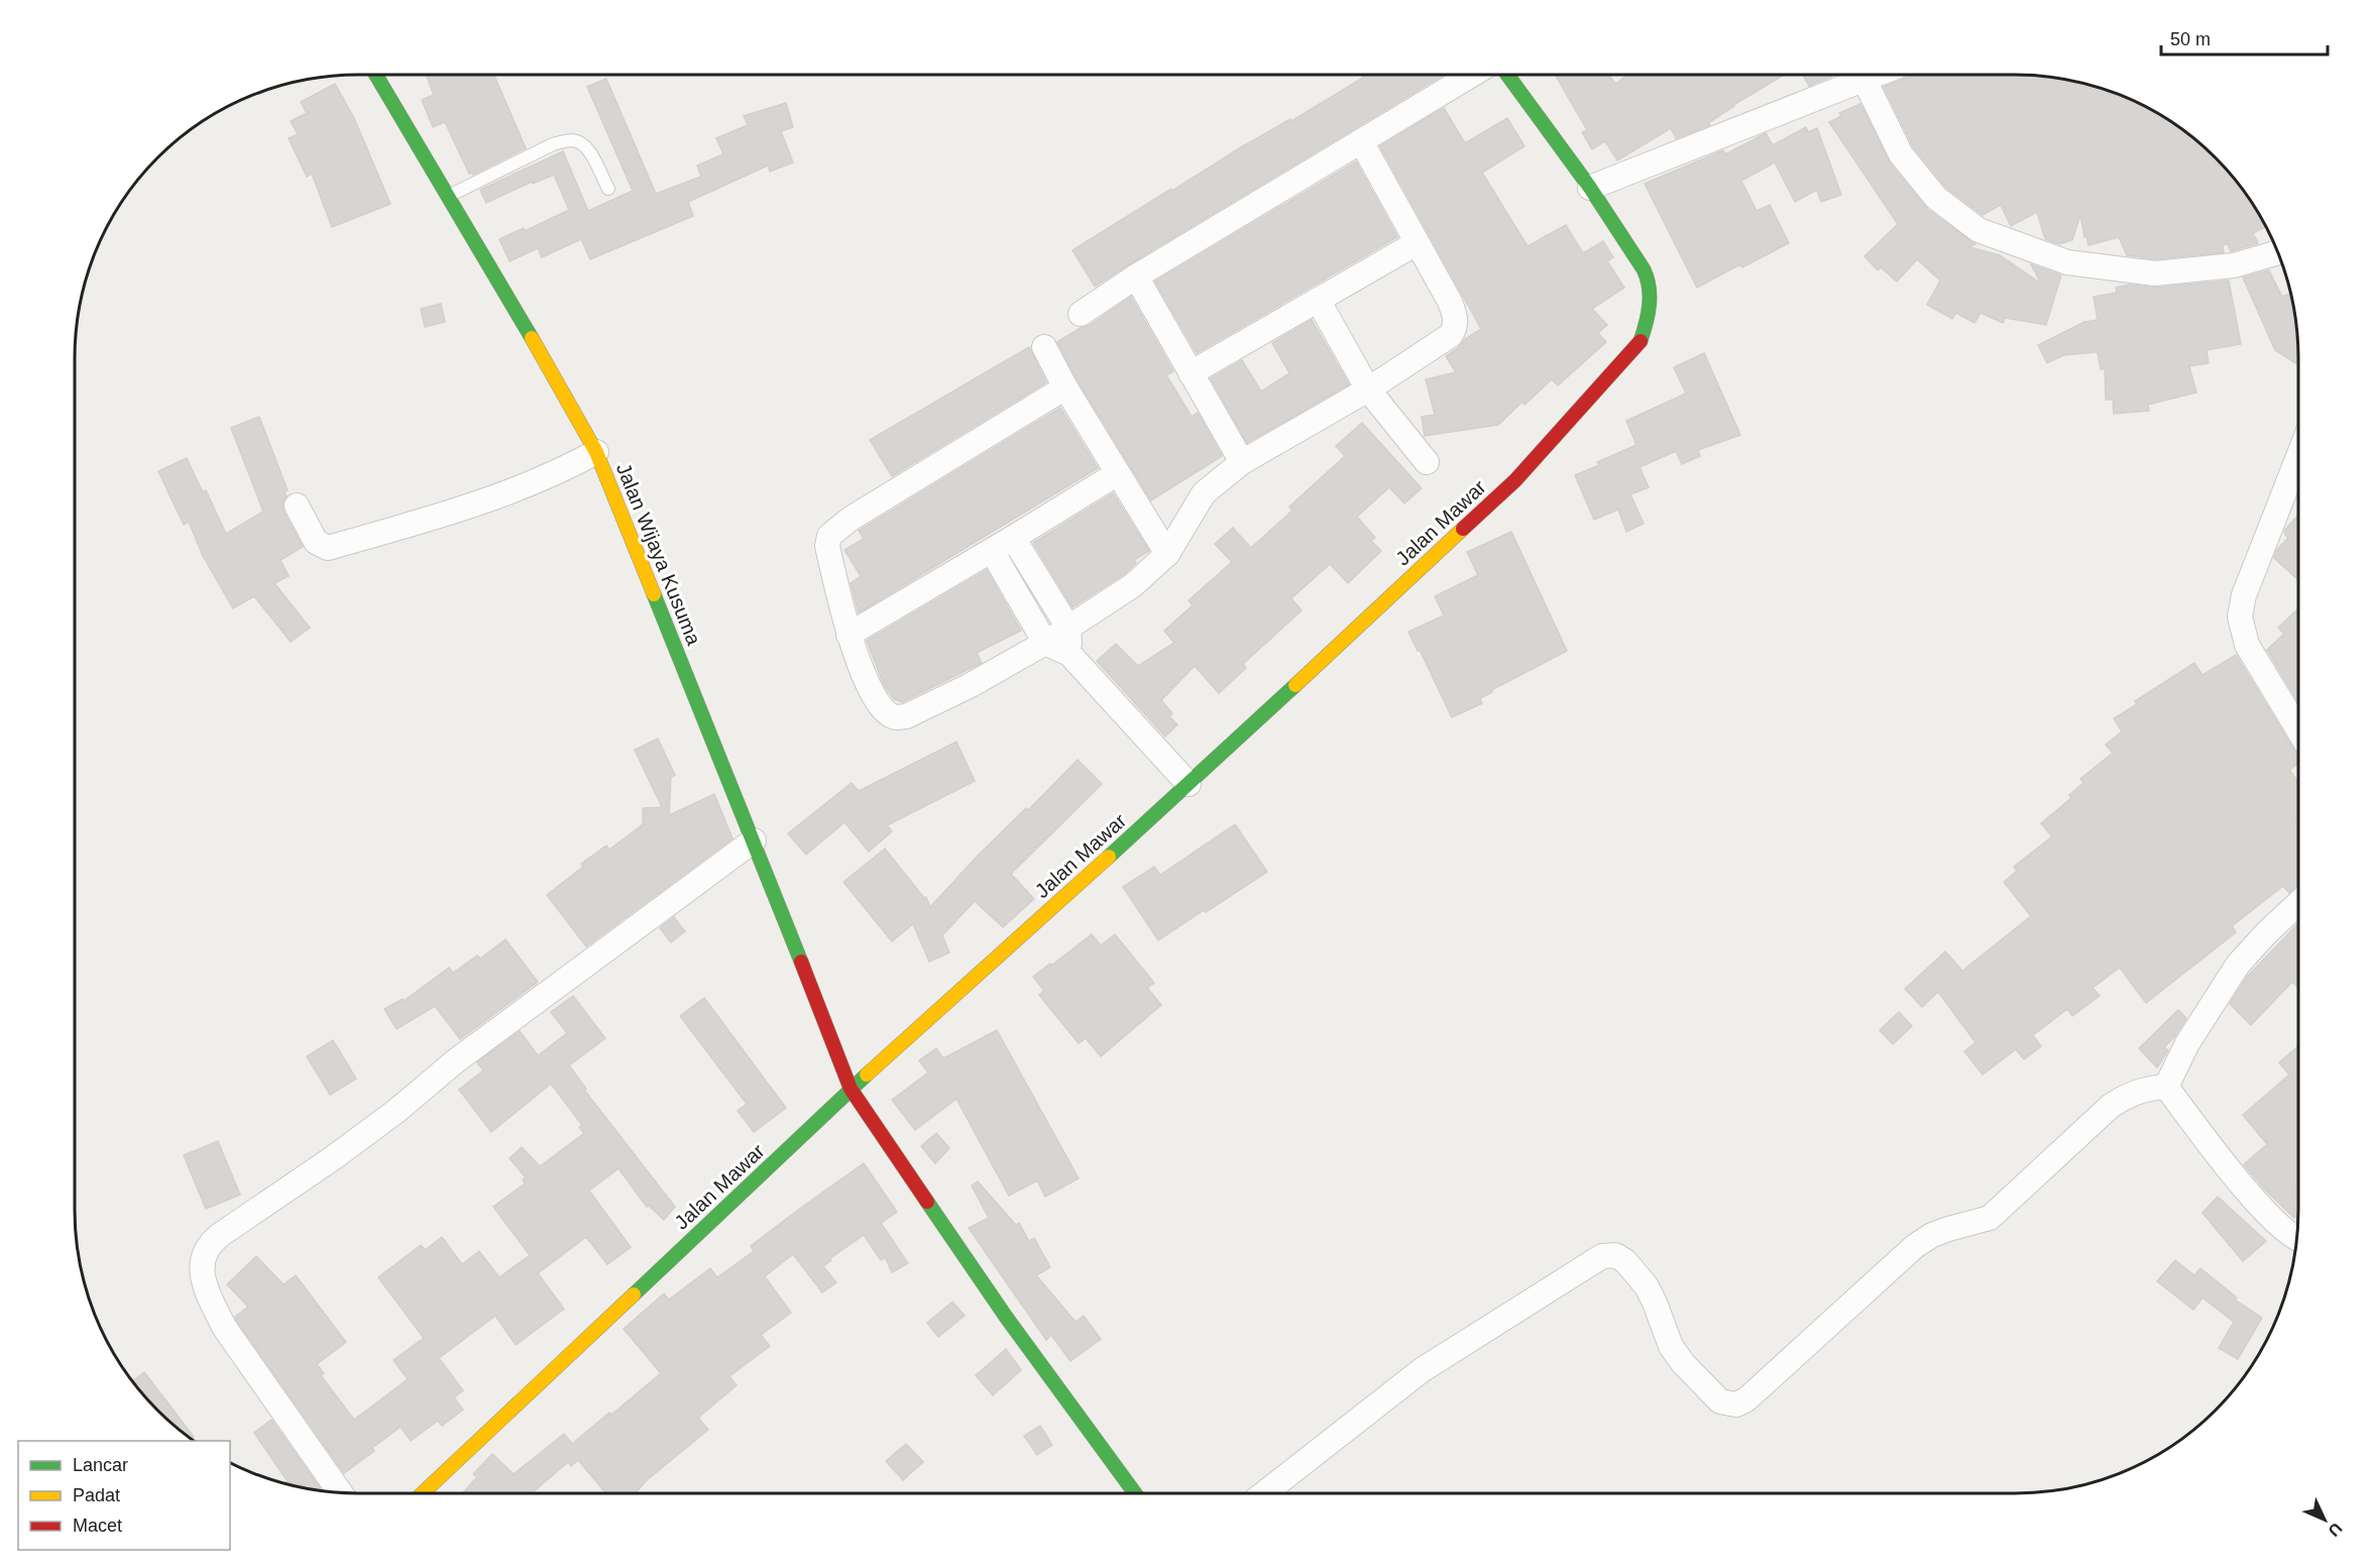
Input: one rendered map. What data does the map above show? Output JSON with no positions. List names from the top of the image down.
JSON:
{
  "streets": {
    "street": ["Jalan Mawar", "Jalan Wijaya Kusuma"]
  },
  "crossings": [
    ["Jalan Mawar", "Jalan Wijaya Kusuma"]
  ],
  "legend": ["Lancar", "Padat", "Macet"],
  "scale_bar": "50 m",
  "north": "bottom right"
}
